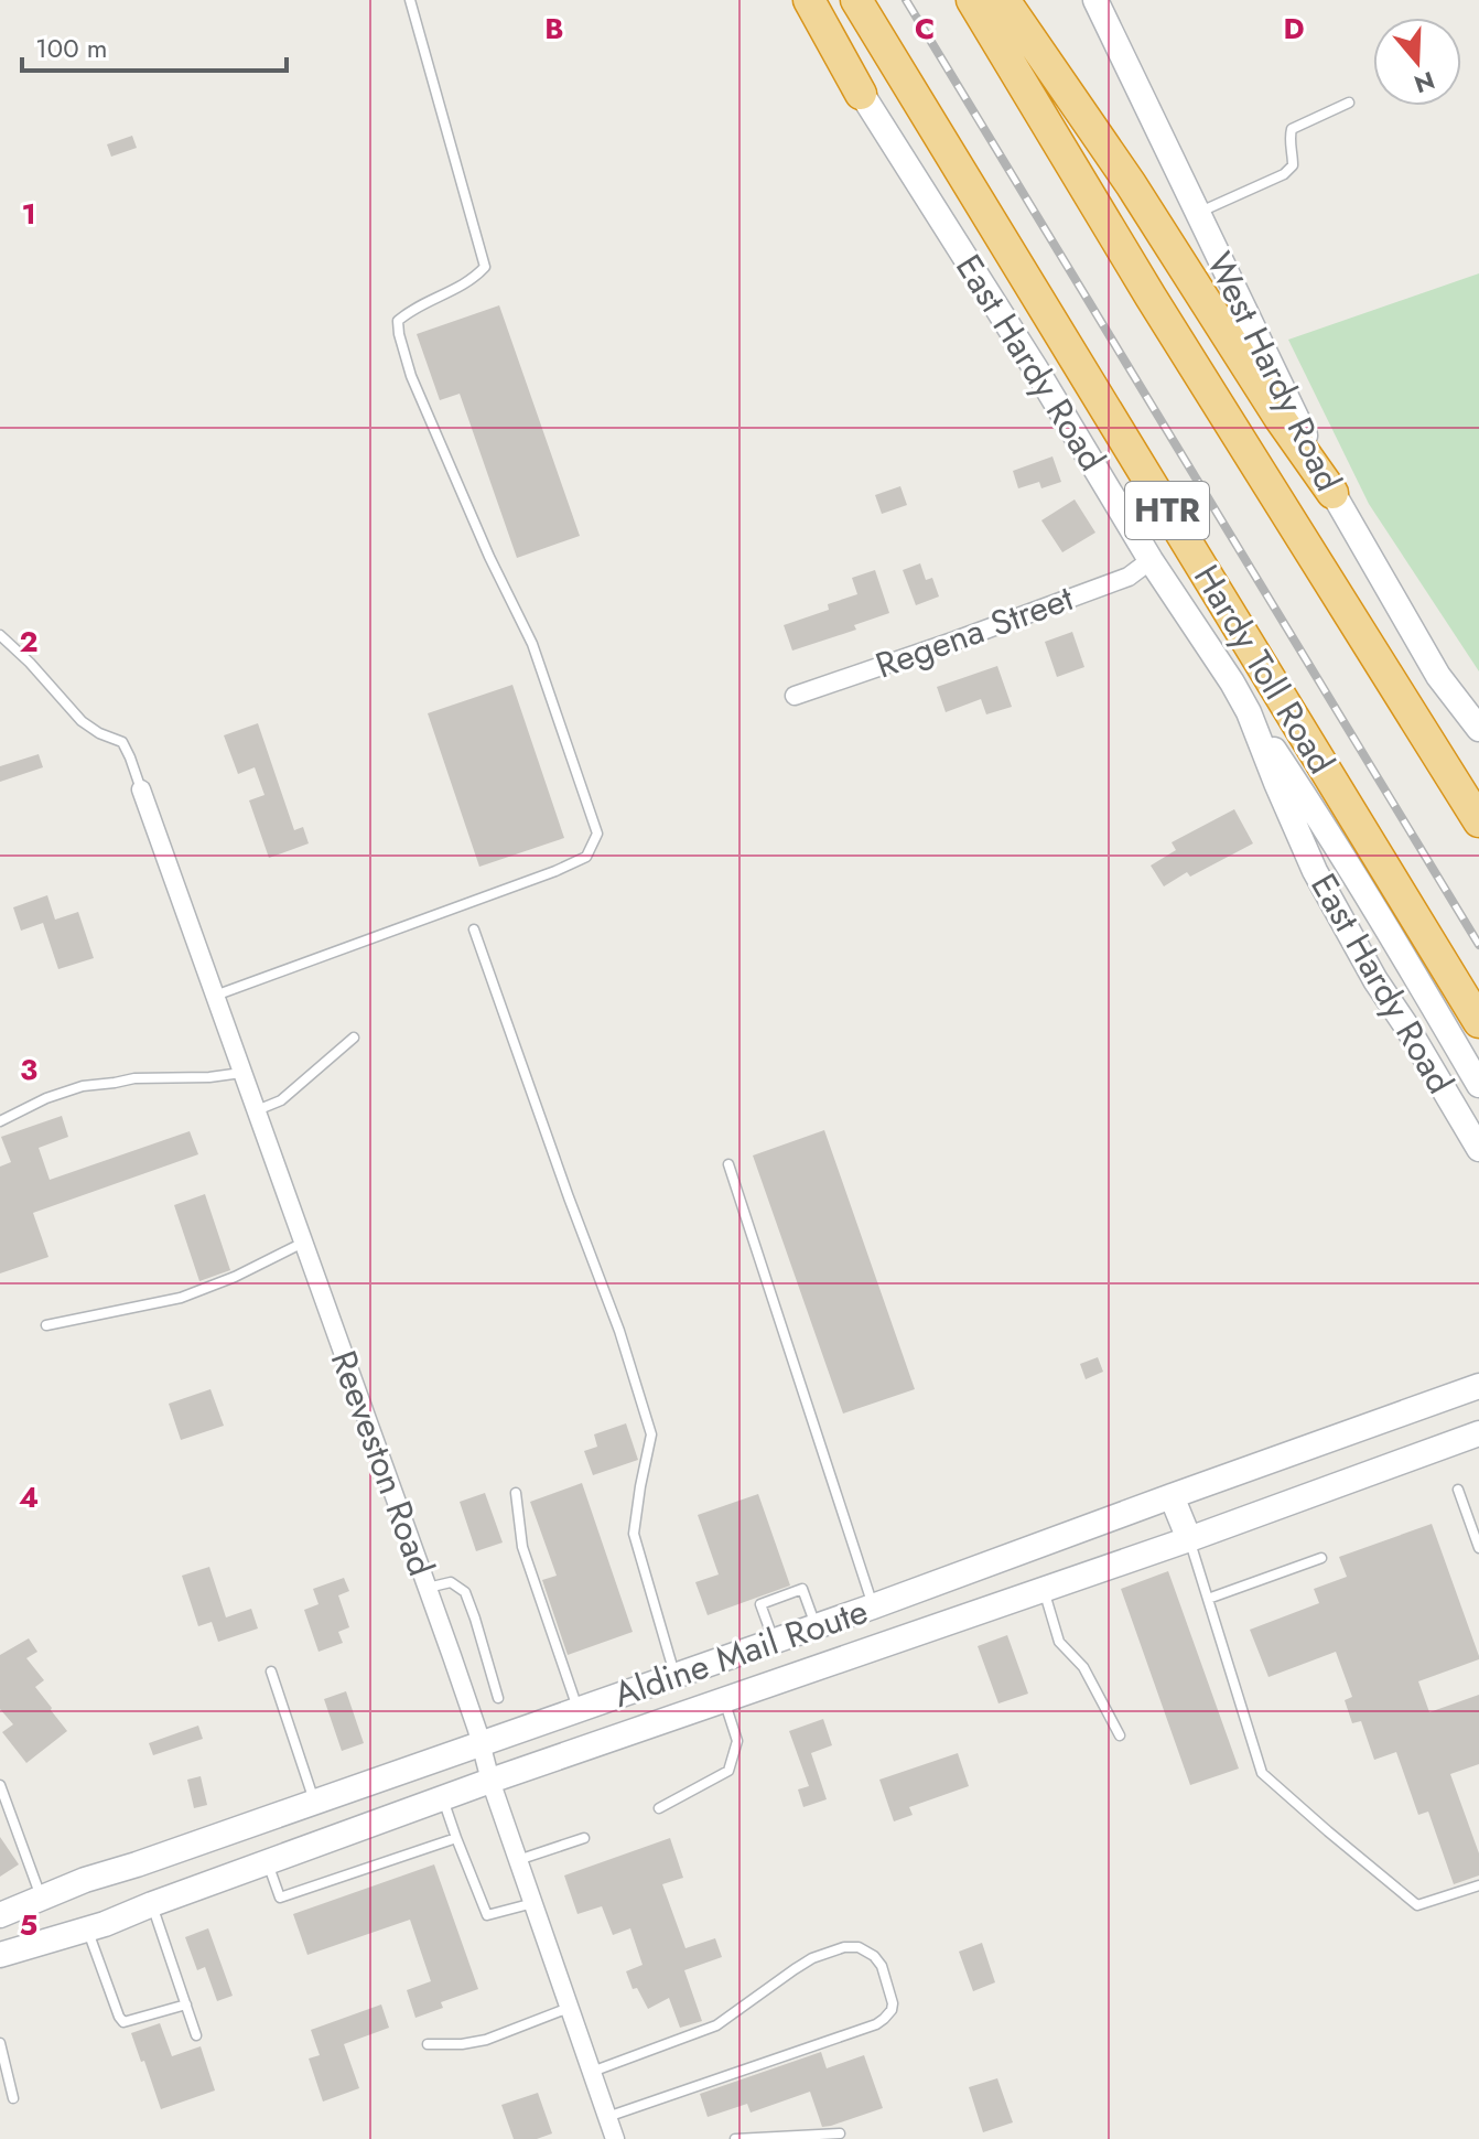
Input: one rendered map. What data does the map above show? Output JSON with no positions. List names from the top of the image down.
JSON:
{
  "streets": {
    "highway": ["HTR", "Hardy Toll Road"],
    "main road": ["East Hardy Road", "West Hardy Road", "Aldine Mail Route"],
    "street": ["Regena Street", "Reeveston Road"]
  },
  "crossings": [
    ["East Hardy Road", "Regena Street"],
    ["Reeveston Road", "Aldine Mail Route"]
  ],
  "scale_bar": "100 m",
  "north": "bottom",
  "grid": {
    "columns": ["B", "C", "D"],
    "rows": [
      "1",
      "2",
      "3",
      "4",
      "5"
    ]
  }
}
